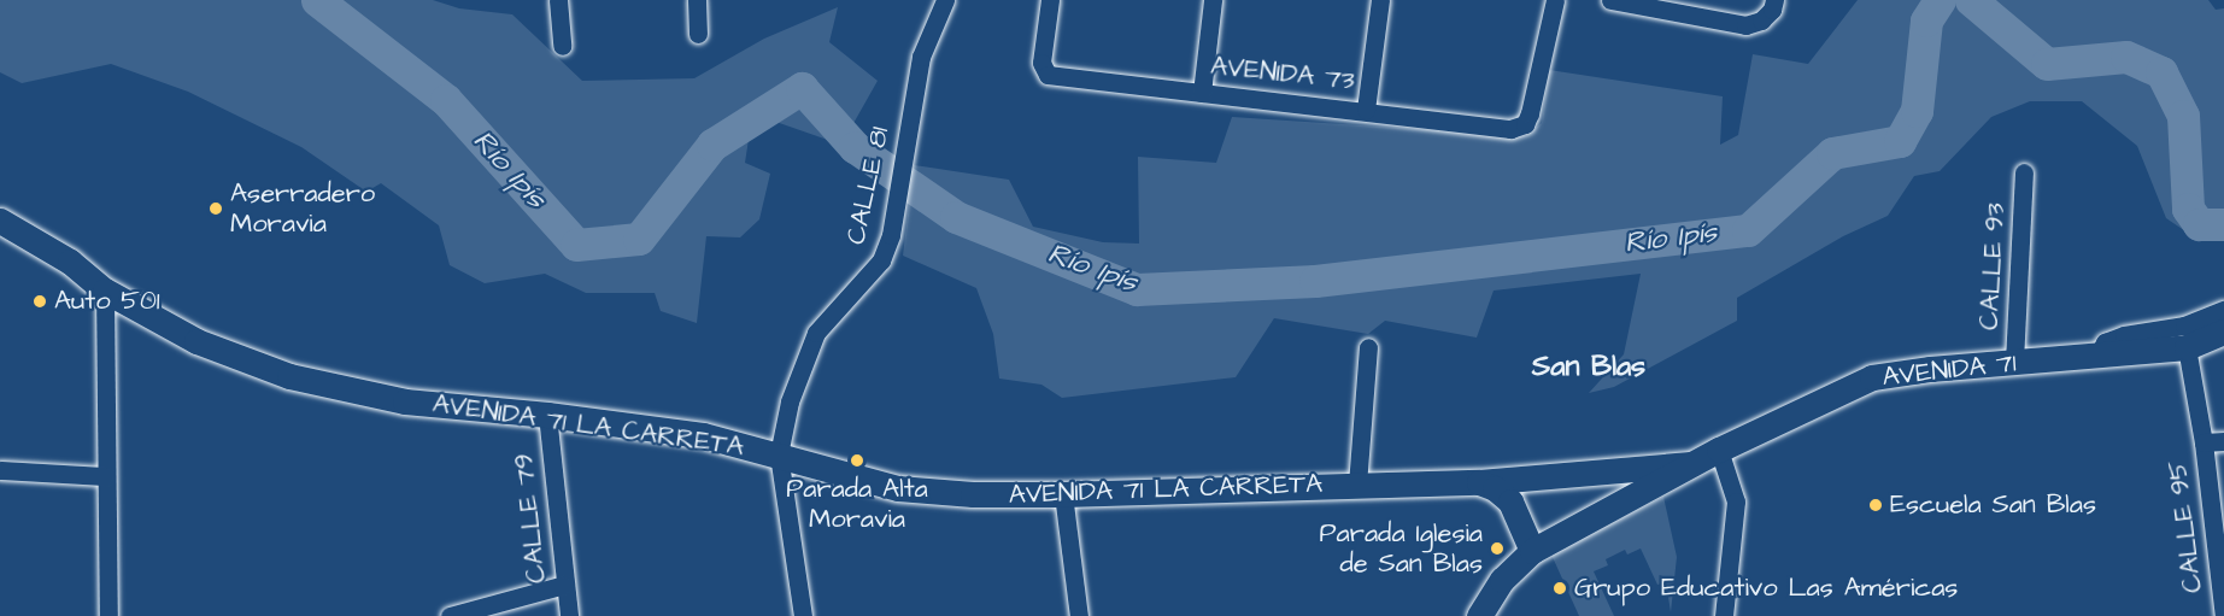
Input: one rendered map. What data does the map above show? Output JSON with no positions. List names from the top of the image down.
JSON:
{
  "streets": {
    "street": [
      "AVENIDA 73",
      "CALLE 81",
      "CALLE 93",
      "AVENIDA 71",
      "AVENIDA 71 LA CARRETA",
      "CALLE 79",
      "CALLE 95"
    ]
  },
  "crossings": [
    ["CALLE 81", "AVENIDA 71 LA CARRETA"],
    ["CALLE 93", "AVENIDA 71"],
    ["AVENIDA 71", "AVENIDA 71 LA CARRETA"],
    ["AVENIDA 71", "CALLE 95"],
    ["AVENIDA 71 LA CARRETA", "CALLE 79"]
  ],
  "districts": ["San Blas"],
  "water": ["Río Ipís"],
  "places": [
    "Aserradero Moravia",
    "Auto 501",
    "Parada Alta Moravia",
    "Escuela San Blas",
    "Parada Iglesia de San Blas",
    "Grupo Educativo Las Américas"
  ]
}
